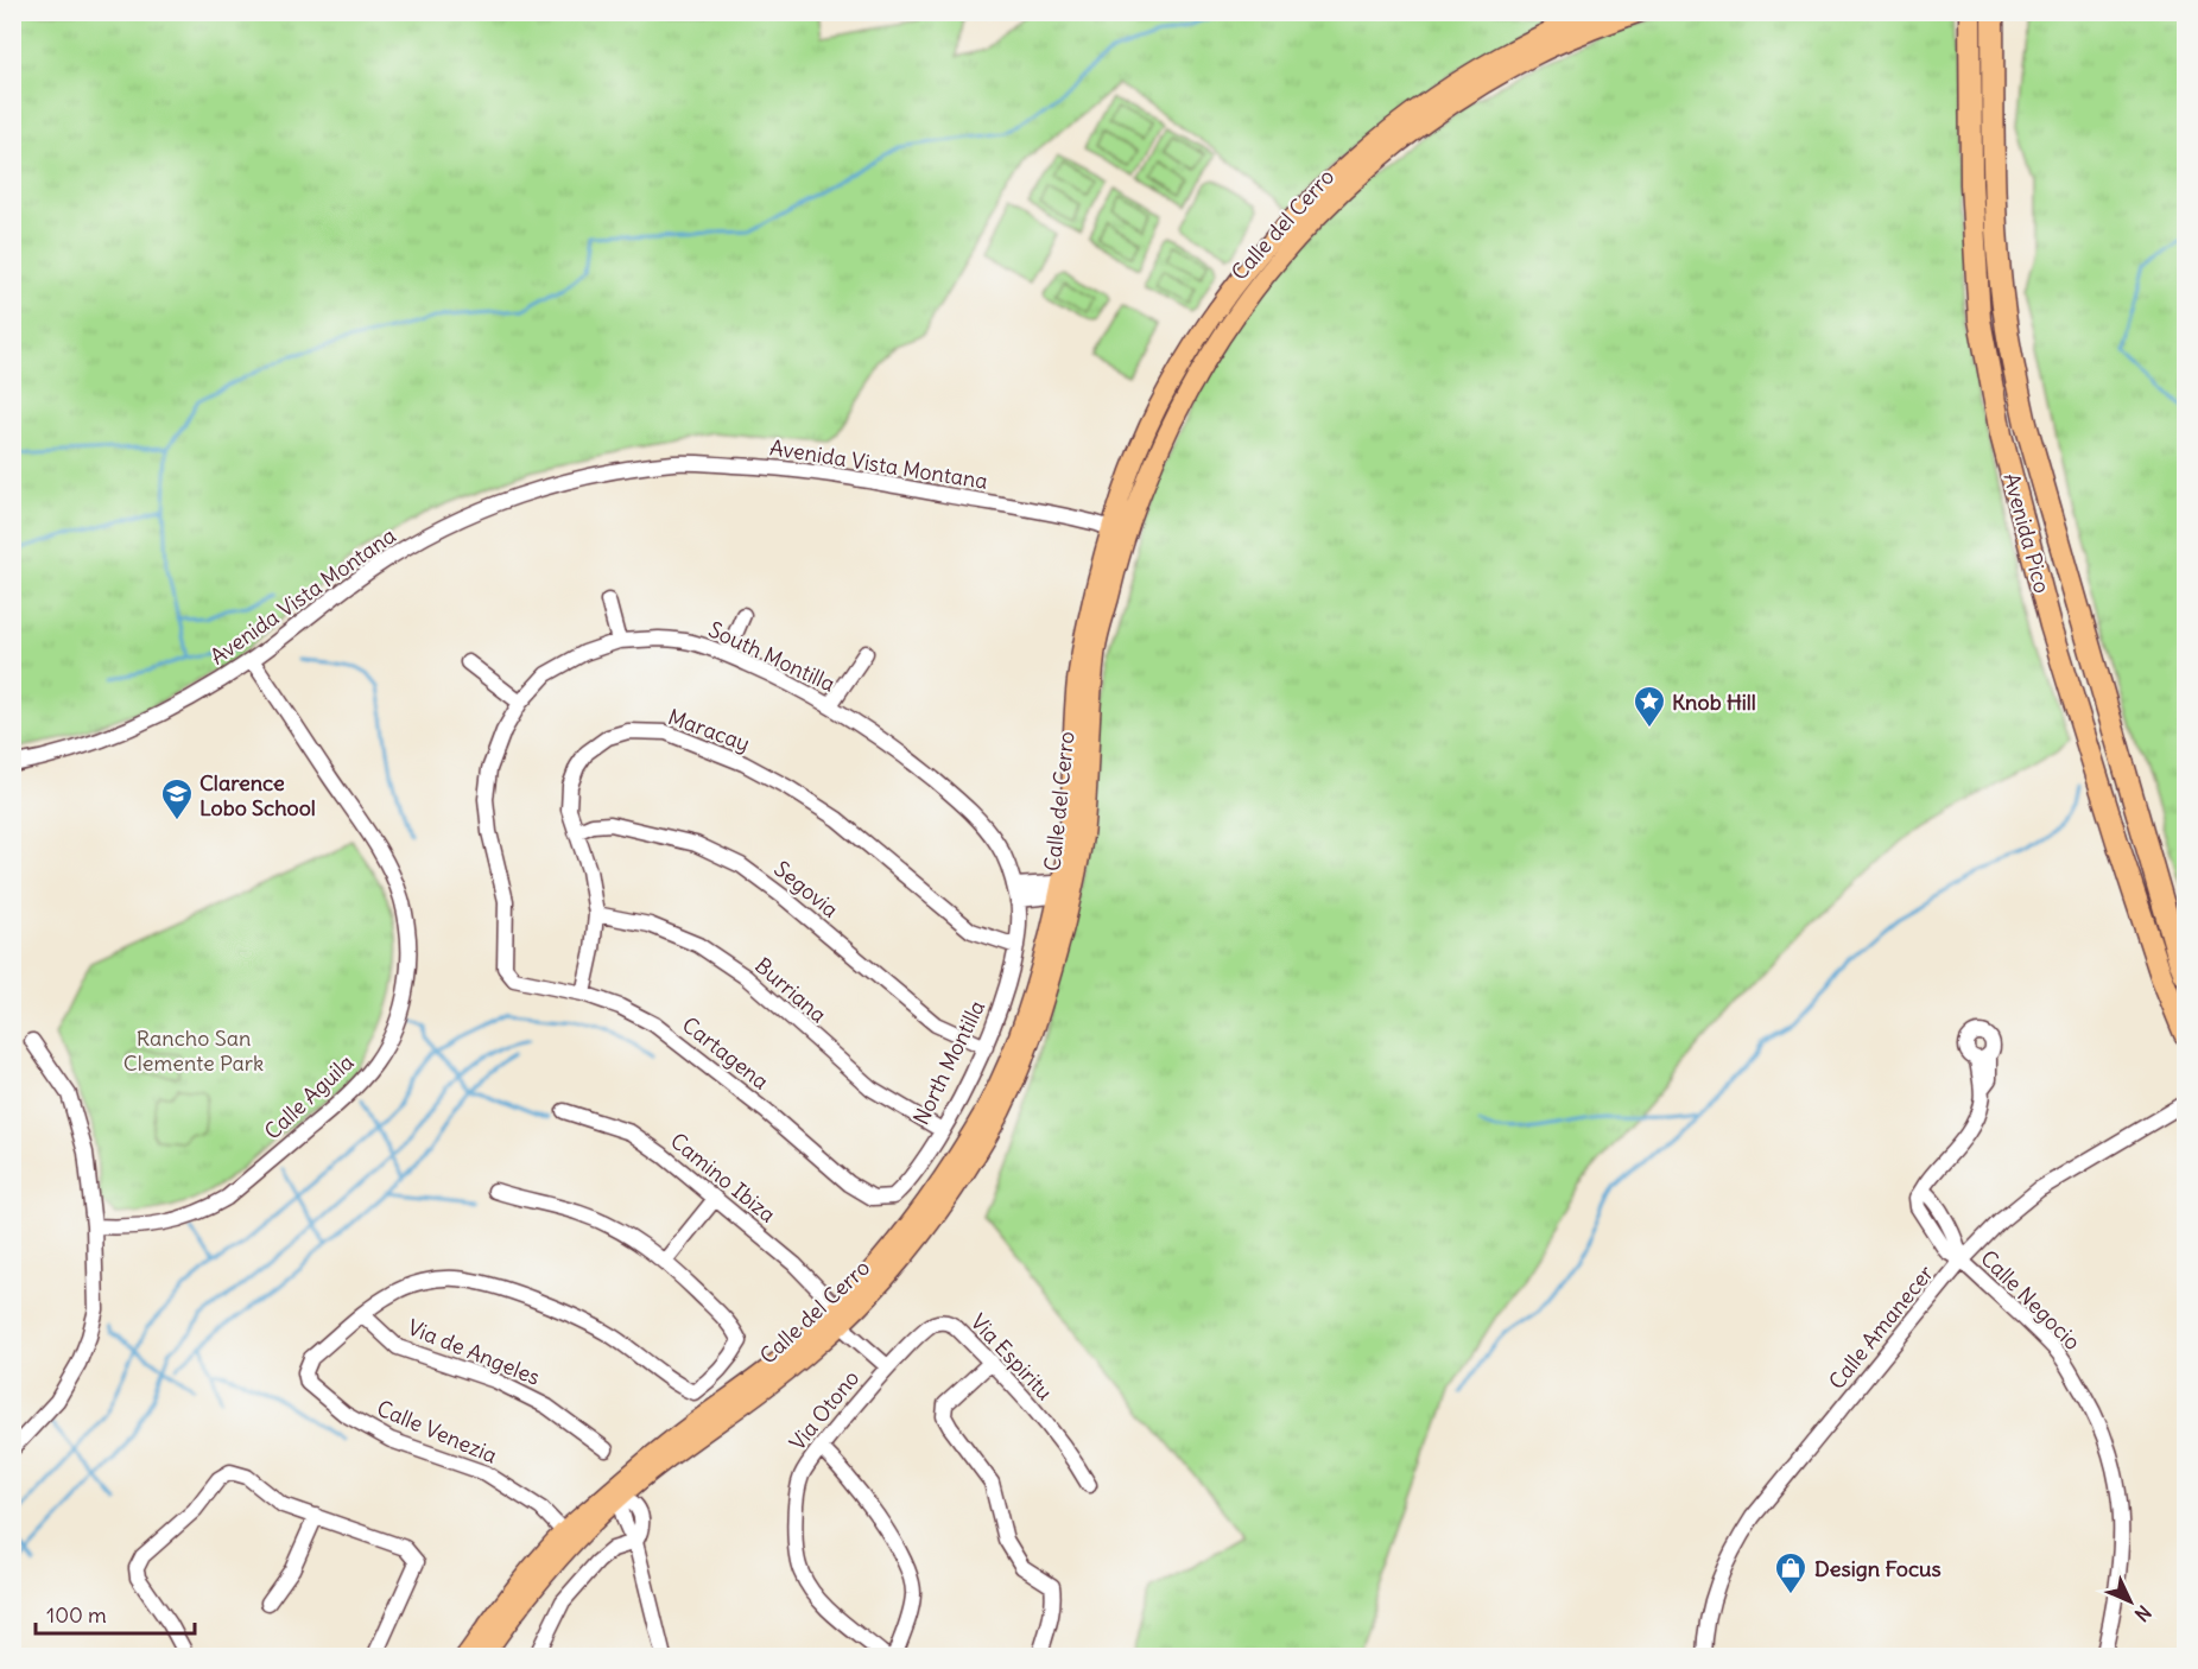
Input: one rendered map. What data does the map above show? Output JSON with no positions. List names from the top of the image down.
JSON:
{
  "streets": {
    "highway": ["Avenida Pico"],
    "main road": ["Calle del Cerro"],
    "street": [
      "Avenida Vista Montana",
      "South Montilla",
      "Maracay",
      "Segovia",
      "Burriana",
      "Cartagena",
      "North Montilla",
      "Calle Aguila",
      "Camino Ibiza",
      "Calle Negocio",
      "Calle Amanecer",
      "Via de Angeles",
      "Via Espiritu",
      "Via Otono",
      "Calle Venezia"
    ]
  },
  "crossings": [
    ["Calle del Cerro", "Avenida Vista Montana"],
    ["Calle del Cerro", "Camino Ibiza"],
    ["Calle del Cerro", "Calle Venezia"],
    ["Avenida Vista Montana", "Calle Aguila"],
    ["South Montilla", "Cartagena"],
    ["South Montilla", "North Montilla"],
    ["Maracay", "Segovia"],
    ["Maracay", "Burriana"],
    ["Maracay", "Cartagena"],
    ["Maracay", "North Montilla"],
    ["Segovia", "North Montilla"],
    ["Burriana", "North Montilla"],
    ["Cartagena", "North Montilla"],
    ["Camino Ibiza", "Via Espiritu"],
    ["Camino Ibiza", "Via Otono"],
    ["Calle Negocio", "Calle Amanecer"],
    ["Via de Angeles", "Calle Venezia"],
    ["Via Espiritu", "Via Otono"]
  ],
  "parks": ["Rancho San Clemente Park"],
  "places": {
    "place": ["Knob Hill"],
    "school or university": ["Clarence Lobo School"],
    "shop": ["Design Focus"]
  },
  "scale_bar": "100 m",
  "north": "bottom right"
}
